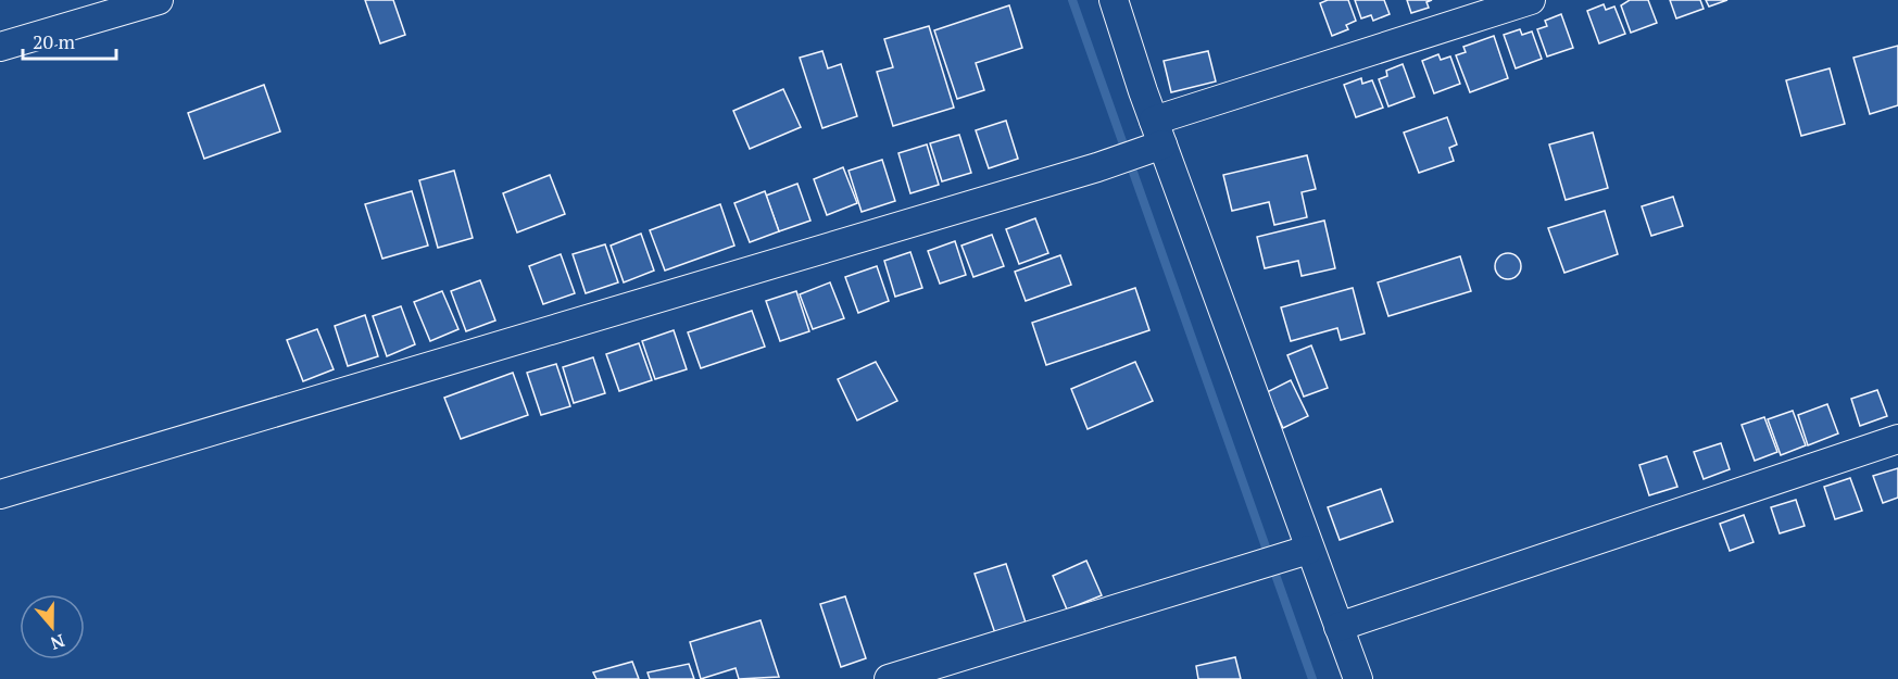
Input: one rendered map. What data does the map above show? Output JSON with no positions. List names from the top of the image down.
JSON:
{
  "scale_bar": "20 m",
  "north": "bottom"
}
